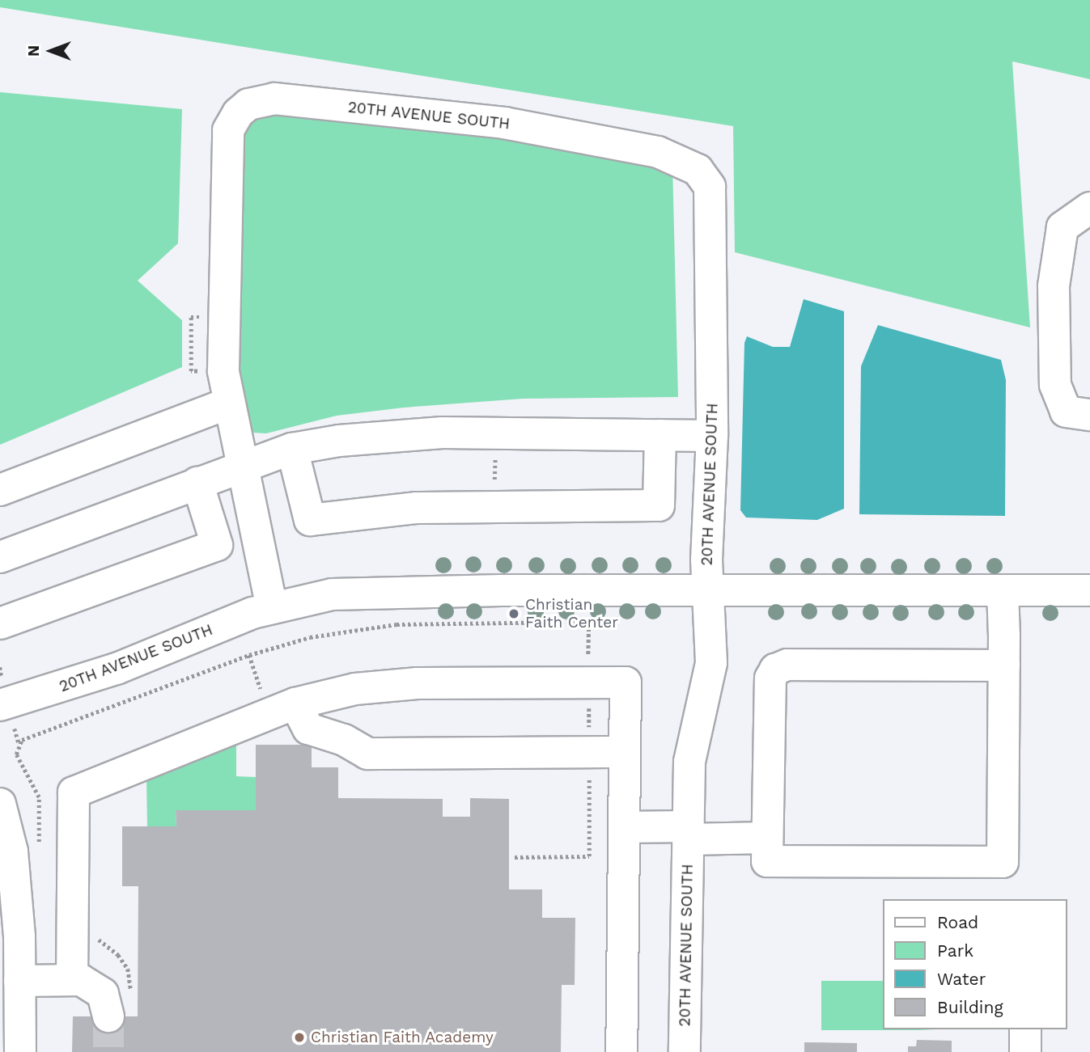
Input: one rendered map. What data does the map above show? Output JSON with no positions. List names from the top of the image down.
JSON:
{
  "streets": {
    "street": ["20TH AVENUE SOUTH"]
  },
  "places": ["Christian Faith Center", "Christian Faith Academy"],
  "legend": [
    "Road",
    "Park",
    "Water",
    "Building"
  ],
  "north": "left"
}
